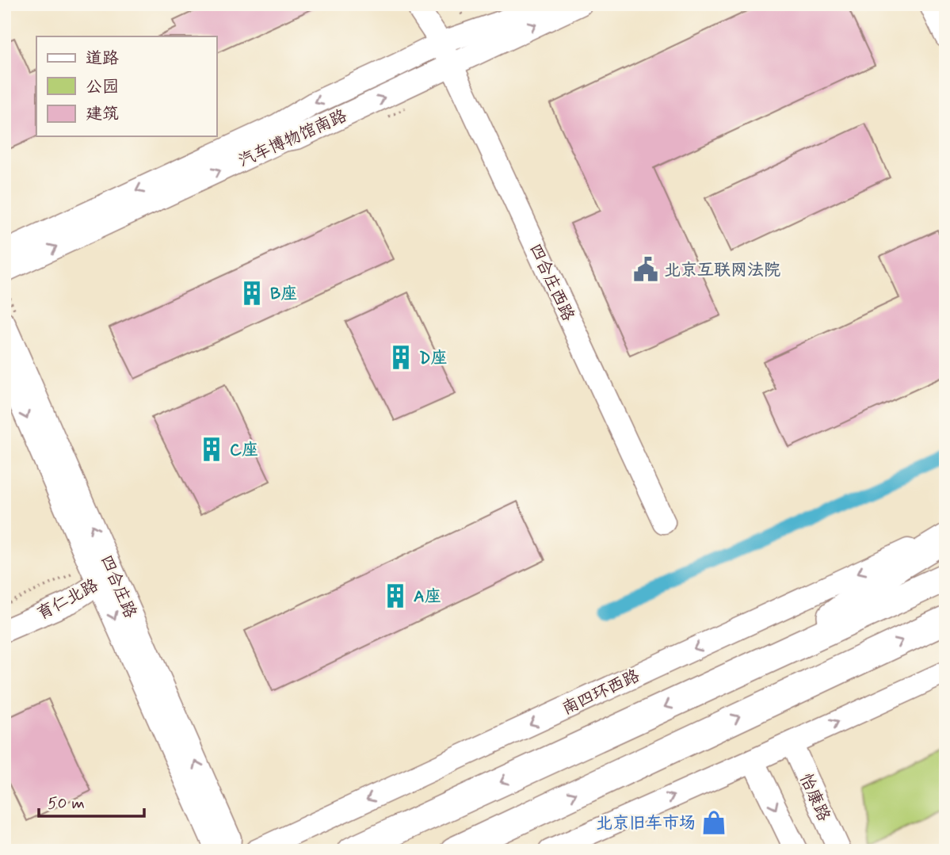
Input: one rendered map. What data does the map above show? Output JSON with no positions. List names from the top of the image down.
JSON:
{
  "streets": {
    "street": [
      "汽车博物馆南路",
      "四合庄西路",
      "四合庄路",
      "育仁北路",
      "南四环西路",
      "怡康路"
    ]
  },
  "crossings": [
    ["汽车博物馆南路", "四合庄西路"],
    ["四合庄路", "育仁北路"]
  ],
  "places": {
    "public building": ["北京互联网法院"],
    "building": [
      "B座",
      "D座",
      "C座",
      "A座"
    ],
    "shop": ["北京旧车市场"]
  },
  "legend": ["道路", "公园", "建筑"],
  "scale_bar": "50 m"
}
